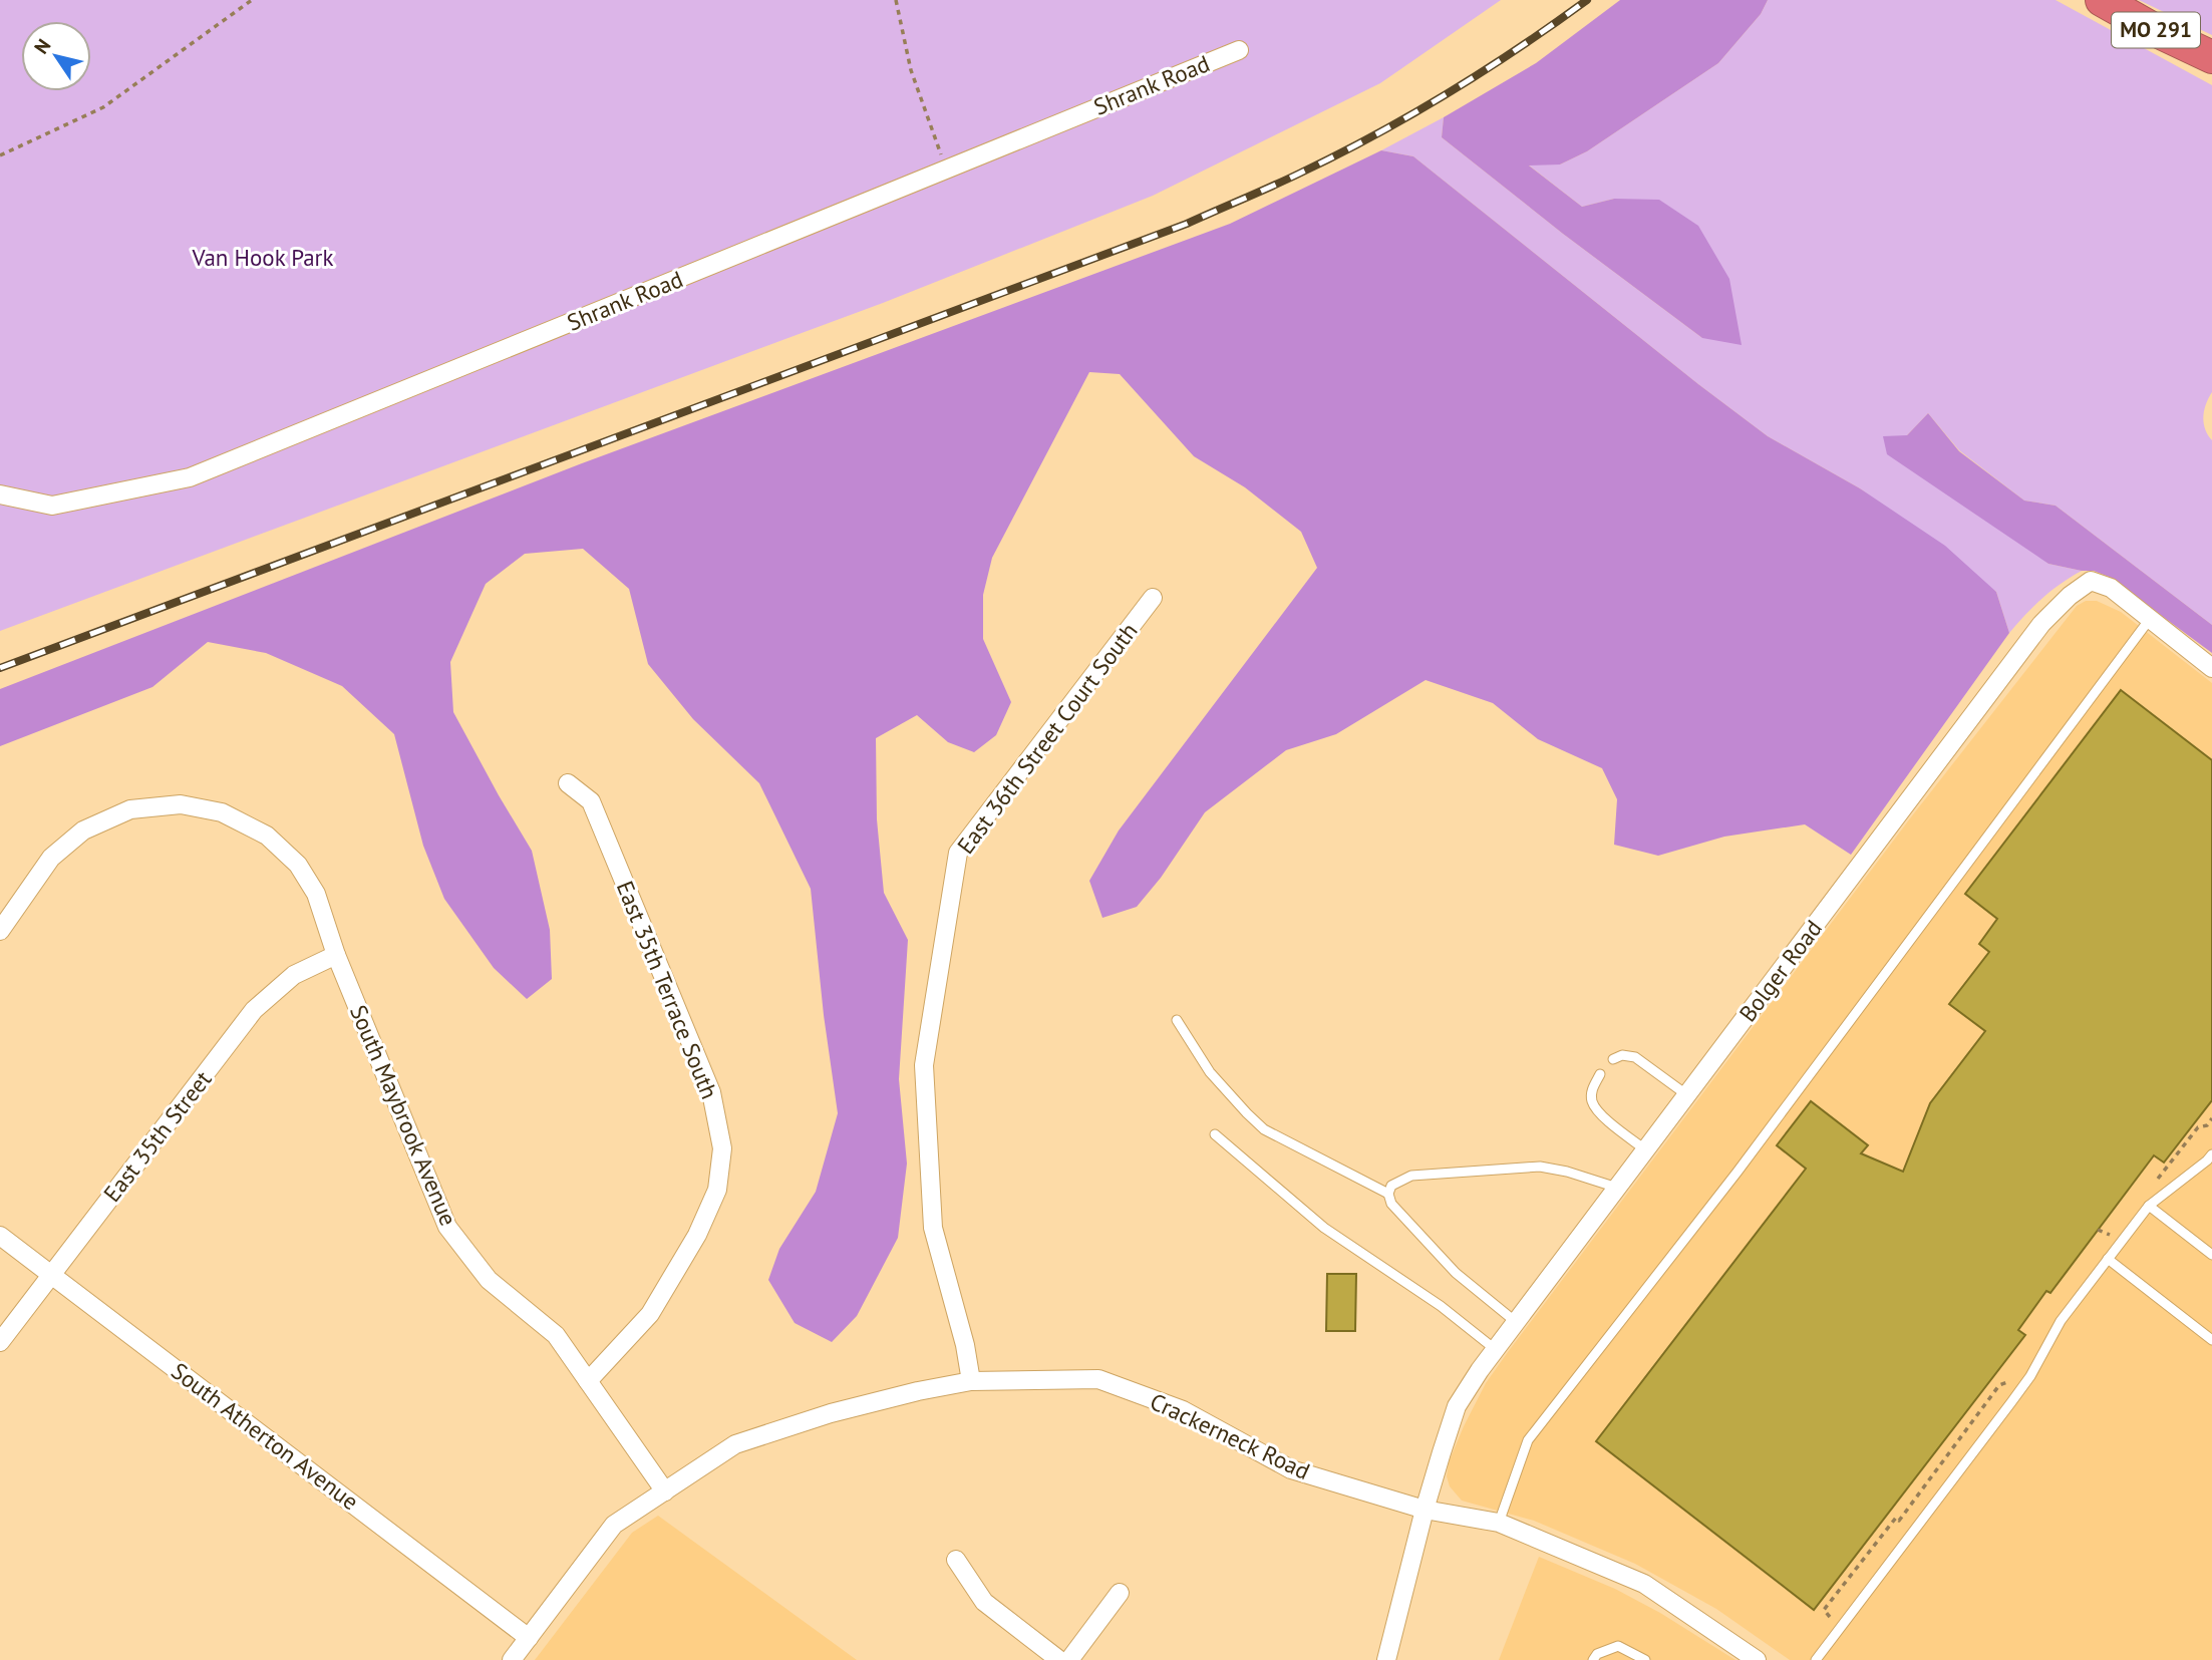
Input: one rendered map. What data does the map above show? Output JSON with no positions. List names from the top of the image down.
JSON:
{
  "streets": {
    "highway": ["MO 291"],
    "street": [
      "Shrank Road",
      "East 36th Street Court South",
      "Bolger Road",
      "East 35th Terrace South",
      "South Maybrook Avenue",
      "East 35th Street",
      "South Atherton Avenue",
      "Crackerneck Road"
    ]
  },
  "crossings": [
    ["East 36th Street Court South", "Crackerneck Road"],
    ["Bolger Road", "Crackerneck Road"],
    ["East 35th Terrace South", "South Maybrook Avenue"],
    ["South Maybrook Avenue", "East 35th Street"],
    ["South Maybrook Avenue", "Crackerneck Road"],
    ["East 35th Street", "South Atherton Avenue"],
    ["South Atherton Avenue", "Crackerneck Road"]
  ],
  "parks": ["Van Hook Park"],
  "north": "top left"
}
